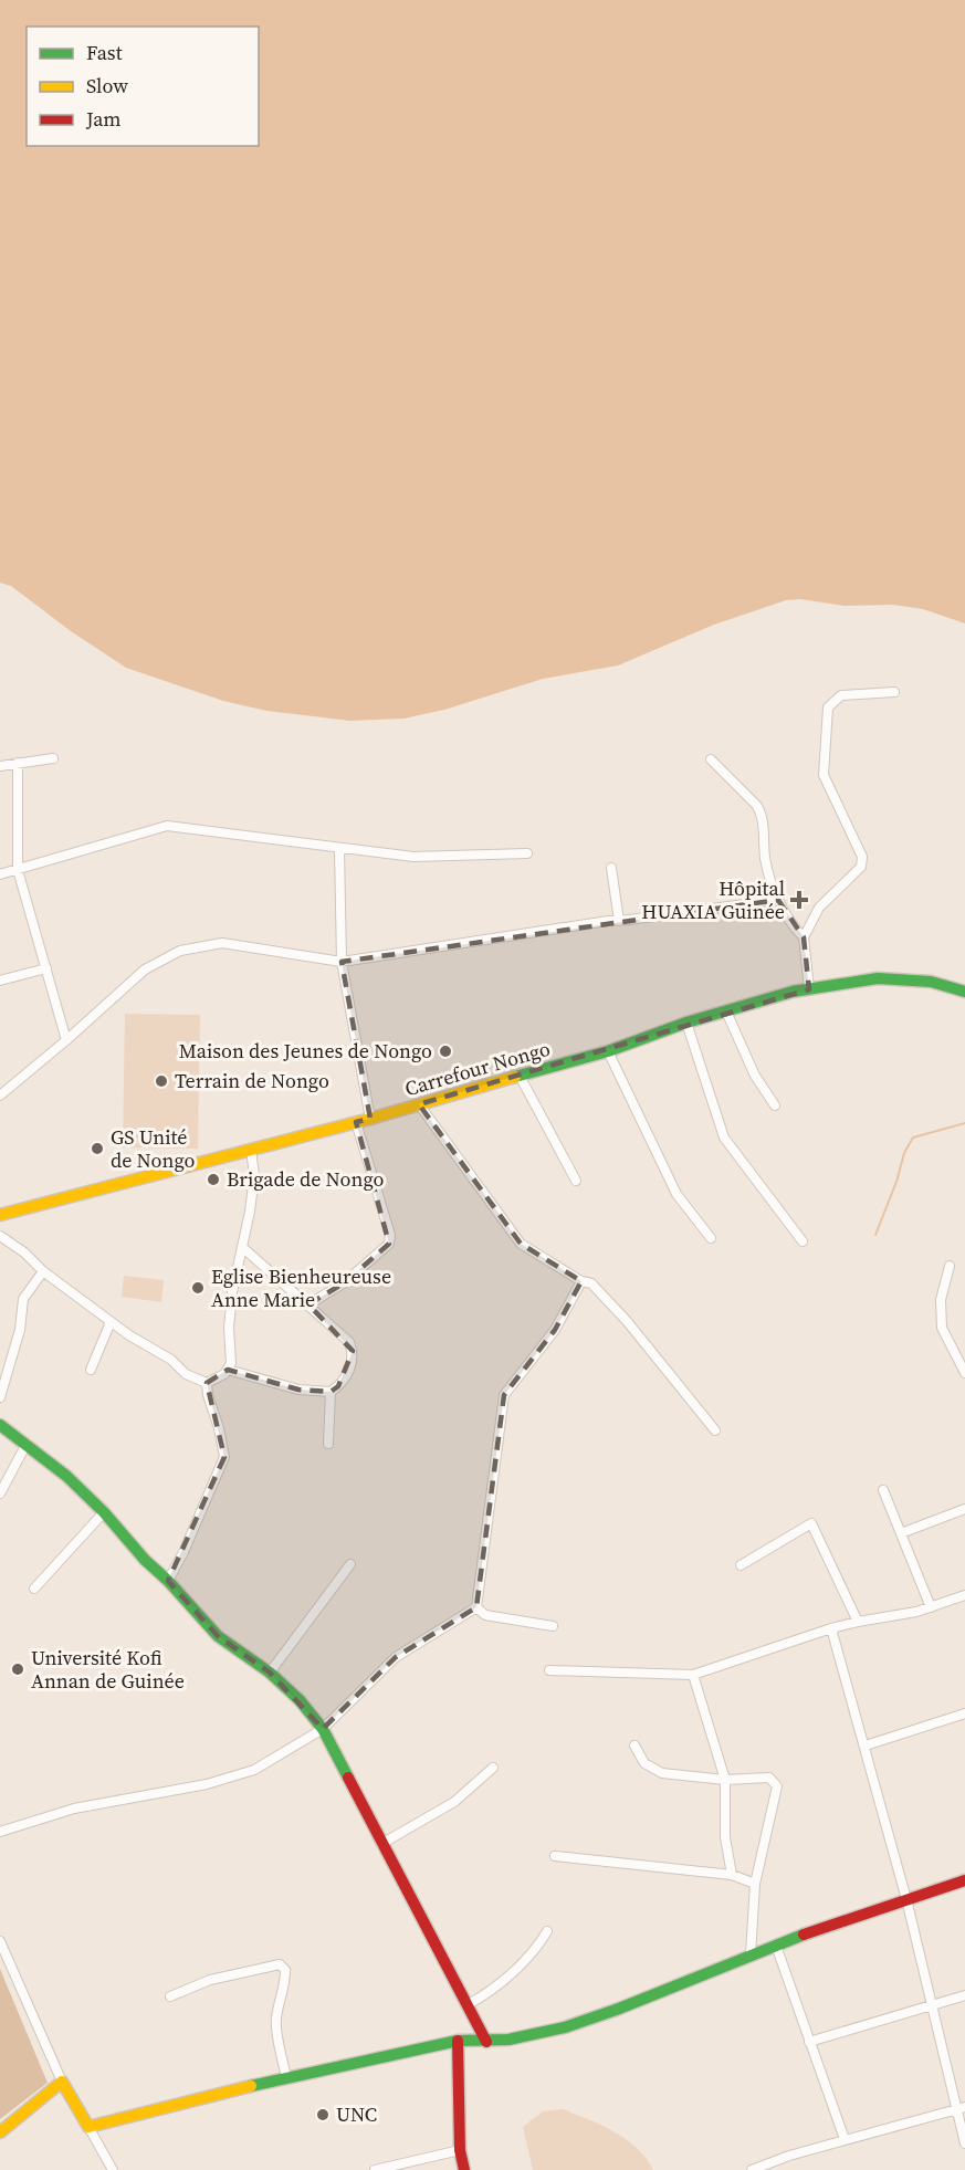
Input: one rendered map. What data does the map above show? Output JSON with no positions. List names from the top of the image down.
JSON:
{
  "streets": {
    "street": ["Carrefour Nongo"]
  },
  "places": {
    "health": ["Hôpital HUAXIA Guinée"],
    "other": [
      "Maison des Jeunes de Nongo",
      "Terrain de Nongo",
      "GS Unité de Nongo",
      "Brigade de Nongo",
      "Eglise Bienheureuse Anne Marie",
      "Université Kofi Annan de Guinée",
      "UNC"
    ]
  },
  "legend": ["Fast", "Slow", "Jam"]
}
